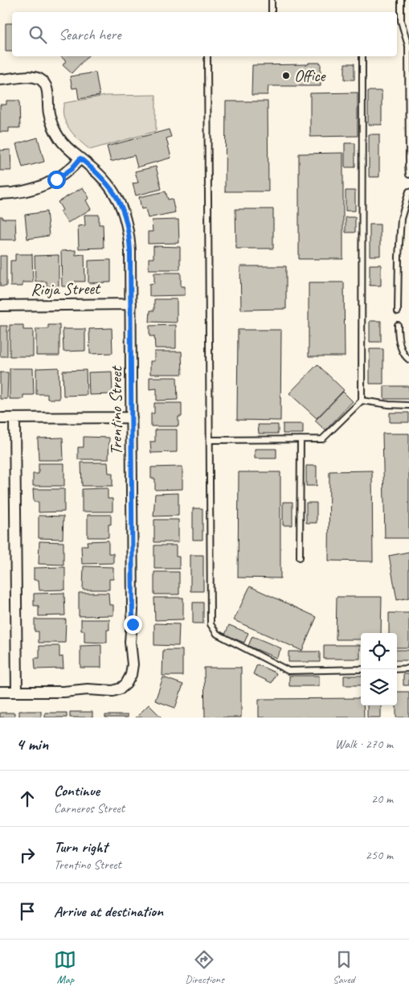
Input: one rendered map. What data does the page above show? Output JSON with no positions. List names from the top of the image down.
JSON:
{
  "streets": {
    "street": ["Rioja Street", "Trentino Street"]
  },
  "crossings": [
    ["Rioja Street", "Trentino Street"]
  ],
  "places": ["Office"],
  "page": {
    "search": "Search here",
    "heading": ["4 min", "Walk · 270 m"],
    "list": [
      ["Continue", "Carneros Street", "20 m"],
      ["Turn right", "Trentino Street", "250 m"],
      "Arrive at destination"
    ],
    "nav": ["Map", "Directions", "Saved"]
  }
}
